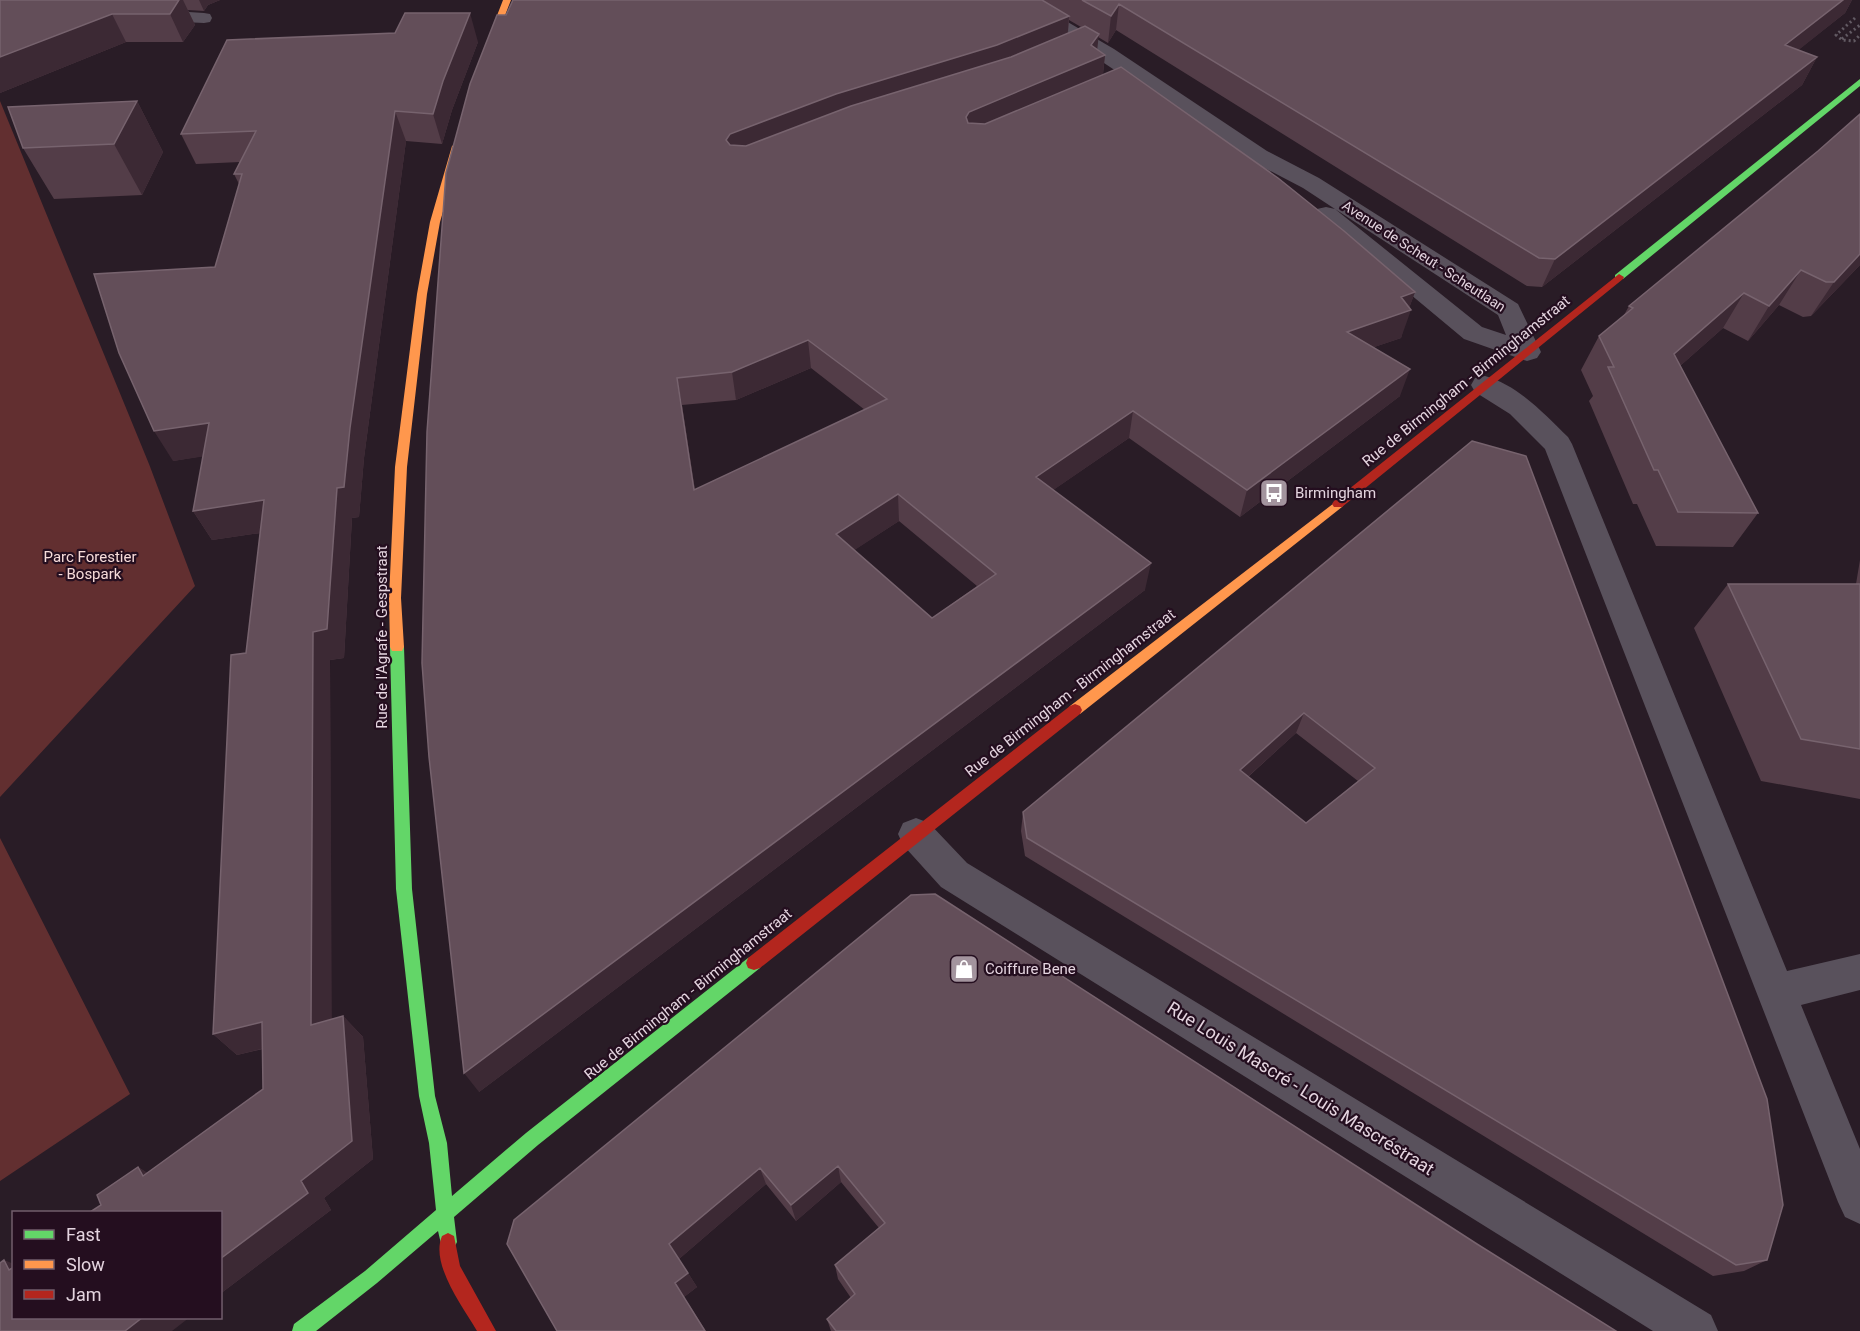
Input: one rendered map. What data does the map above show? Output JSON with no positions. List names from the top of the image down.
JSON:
{
  "streets": {
    "street": [
      "Avenue de Scheut - Scheutlaan",
      "Rue de Birmingham - Birminghamstraat",
      "Rue de l'Agrafe - Gespstraat",
      "Rue Louis Mascré - Louis Mascréstraat"
    ]
  },
  "crossings": [
    ["Avenue de Scheut - Scheutlaan", "Rue de Birmingham - Birminghamstraat"],
    ["Rue de Birmingham - Birminghamstraat", "Rue de l'Agrafe - Gespstraat"],
    ["Rue de Birmingham - Birminghamstraat", "Rue Louis Mascré - Louis Mascréstraat"]
  ],
  "parks": ["Parc Forestier - Bospark"],
  "places": {
    "bus stop": ["Birmingham"],
    "shop": ["Coiffure Bene"]
  },
  "legend": ["Fast", "Slow", "Jam"]
}
